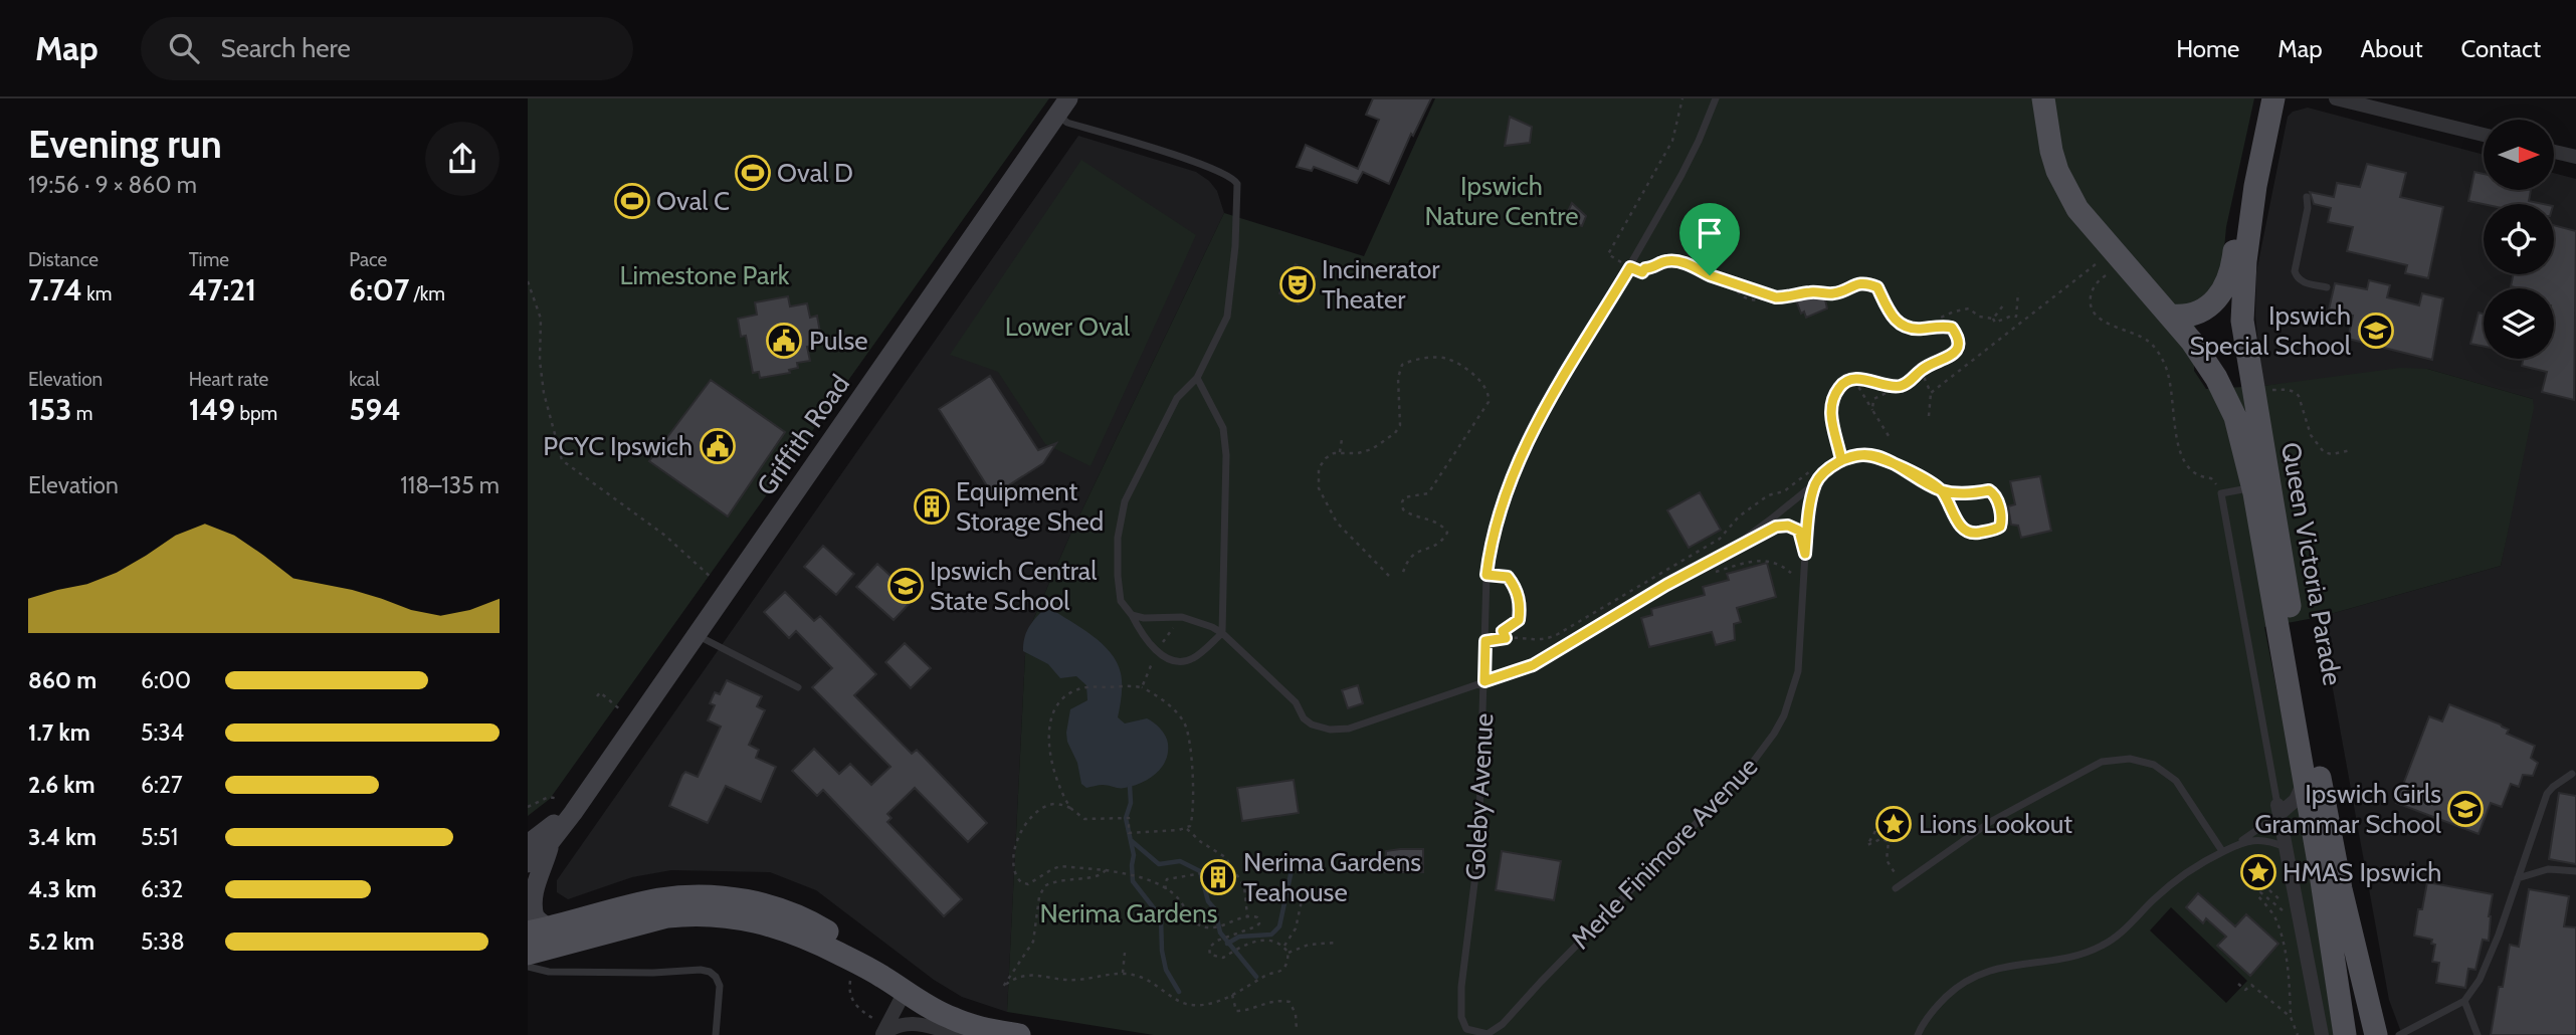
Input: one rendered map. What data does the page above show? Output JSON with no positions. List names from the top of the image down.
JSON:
{
  "streets": {
    "main road": ["Queen Victoria Parade"],
    "street": ["Griffith Road"],
    "lane": ["Goleby Avenue", "Merle Finimore Avenue"]
  },
  "crossings": [
    ["Goleby Avenue", "Merle Finimore Avenue"]
  ],
  "parks": [
    "Ipswich Nature Centre",
    "Limestone Park",
    "Lower Oval",
    "Nerima Gardens"
  ],
  "places": {
    "sports": ["Oval D", "Oval C"],
    "theatre": ["Incinerator Theater"],
    "school or university": ["Ipswich Special School", "Ipswich Central State School", "Ipswich Girls Grammar School"],
    "public building": ["Pulse", "PCYC Ipswich"],
    "building": ["Equipment Storage Shed", "Nerima Gardens Teahouse"],
    "place": ["Lions Lookout", "HMAS Ipswich"]
  },
  "north": "right",
  "page": {
    "header": "Map",
    "search": "Search here",
    "nav": [
      "Home",
      "Map",
      "About",
      "Contact"
    ],
    "heading": ["Evening run", "19:56 · 9 × 860 m"],
    "stats": [
      ["Distance", "7.74 km"],
      ["Time", "47:21"],
      ["Pace", "6:07 /km"],
      ["Elevation", "153 m"],
      ["Heart rate", "149 bpm"],
      ["kcal", "594"]
    ],
    "chart": ["Elevation", "118–135 m"],
    "list": [
      {
        "name": "860 m",
        "note": "6:00"
      },
      {
        "name": "1.7 km",
        "note": "5:34"
      },
      {
        "name": "2.6 km",
        "note": "6:27"
      },
      {
        "name": "3.4 km",
        "note": "5:51"
      },
      {
        "name": "4.3 km",
        "note": "6:32"
      },
      {
        "name": "5.2 km",
        "note": "5:38"
      }
    ]
  }
}
